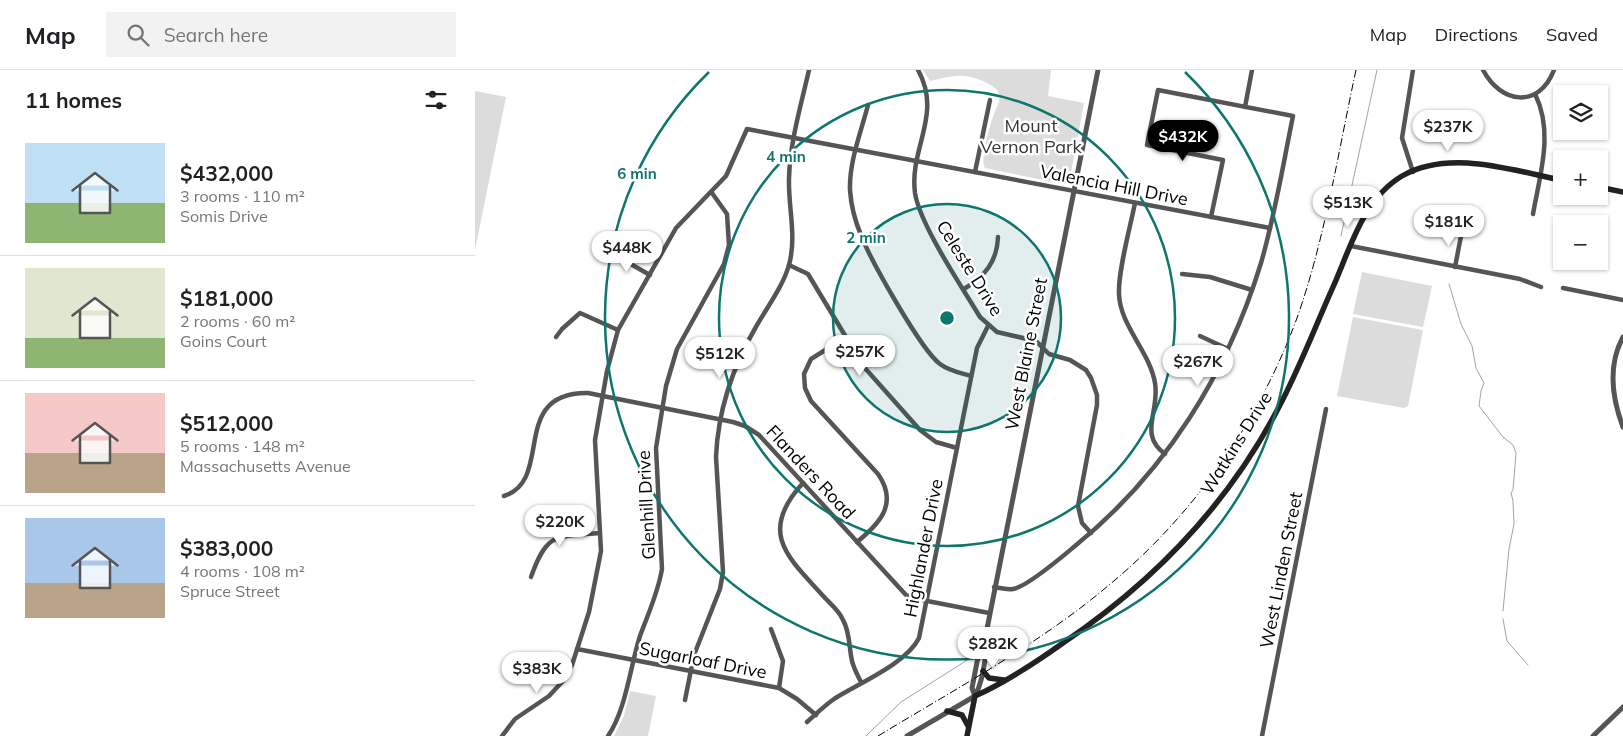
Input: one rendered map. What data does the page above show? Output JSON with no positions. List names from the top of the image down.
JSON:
{
  "streets": {
    "main road": ["West Blaine Street", "Watkins Drive"],
    "street": [
      "Valencia Hill Drive",
      "Celeste Drive",
      "Flanders Road",
      "Glenhill Drive",
      "Highlander Drive",
      "West Linden Street",
      "Sugarloaf Drive"
    ]
  },
  "crossings": [
    ["Valencia Hill Drive", "Celeste Drive"],
    ["Valencia Hill Drive", "West Blaine Street"],
    ["Valencia Hill Drive", "Glenhill Drive"],
    ["Celeste Drive", "West Blaine Street"],
    ["Celeste Drive", "Highlander Drive"],
    ["West Blaine Street", "Watkins Drive"],
    ["West Blaine Street", "Flanders Road"],
    ["Flanders Road", "Glenhill Drive"],
    ["Flanders Road", "Highlander Drive"],
    ["Glenhill Drive", "Sugarloaf Drive"],
    ["Highlander Drive", "Sugarloaf Drive"]
  ],
  "parks": ["Mount Vernon Park"],
  "page": {
    "header": "Map",
    "search": "Search here",
    "nav": ["Map", "Directions", "Saved"],
    "heading": "11 homes",
    "map_buttons": ["+", "−"],
    "price": [
      "$237K",
      "$432K",
      "$513K",
      "$181K",
      "$448K",
      "$257K",
      "$512K",
      "$267K",
      "$220K",
      "$282K",
      "$383K"
    ],
    "list": [
      {
        "name": "$432,000",
        "note": "3 rooms · 110 m² · Somis Drive"
      },
      {
        "name": "$181,000",
        "note": "2 rooms · 60 m² · Goins Court"
      },
      {
        "name": "$512,000",
        "note": "5 rooms · 148 m² · Massachusetts Avenue"
      },
      {
        "name": "$383,000",
        "note": "4 rooms · 108 m² · Spruce Street"
      }
    ]
  },
  "rings": ["4 min", "6 min", "2 min"]
}
